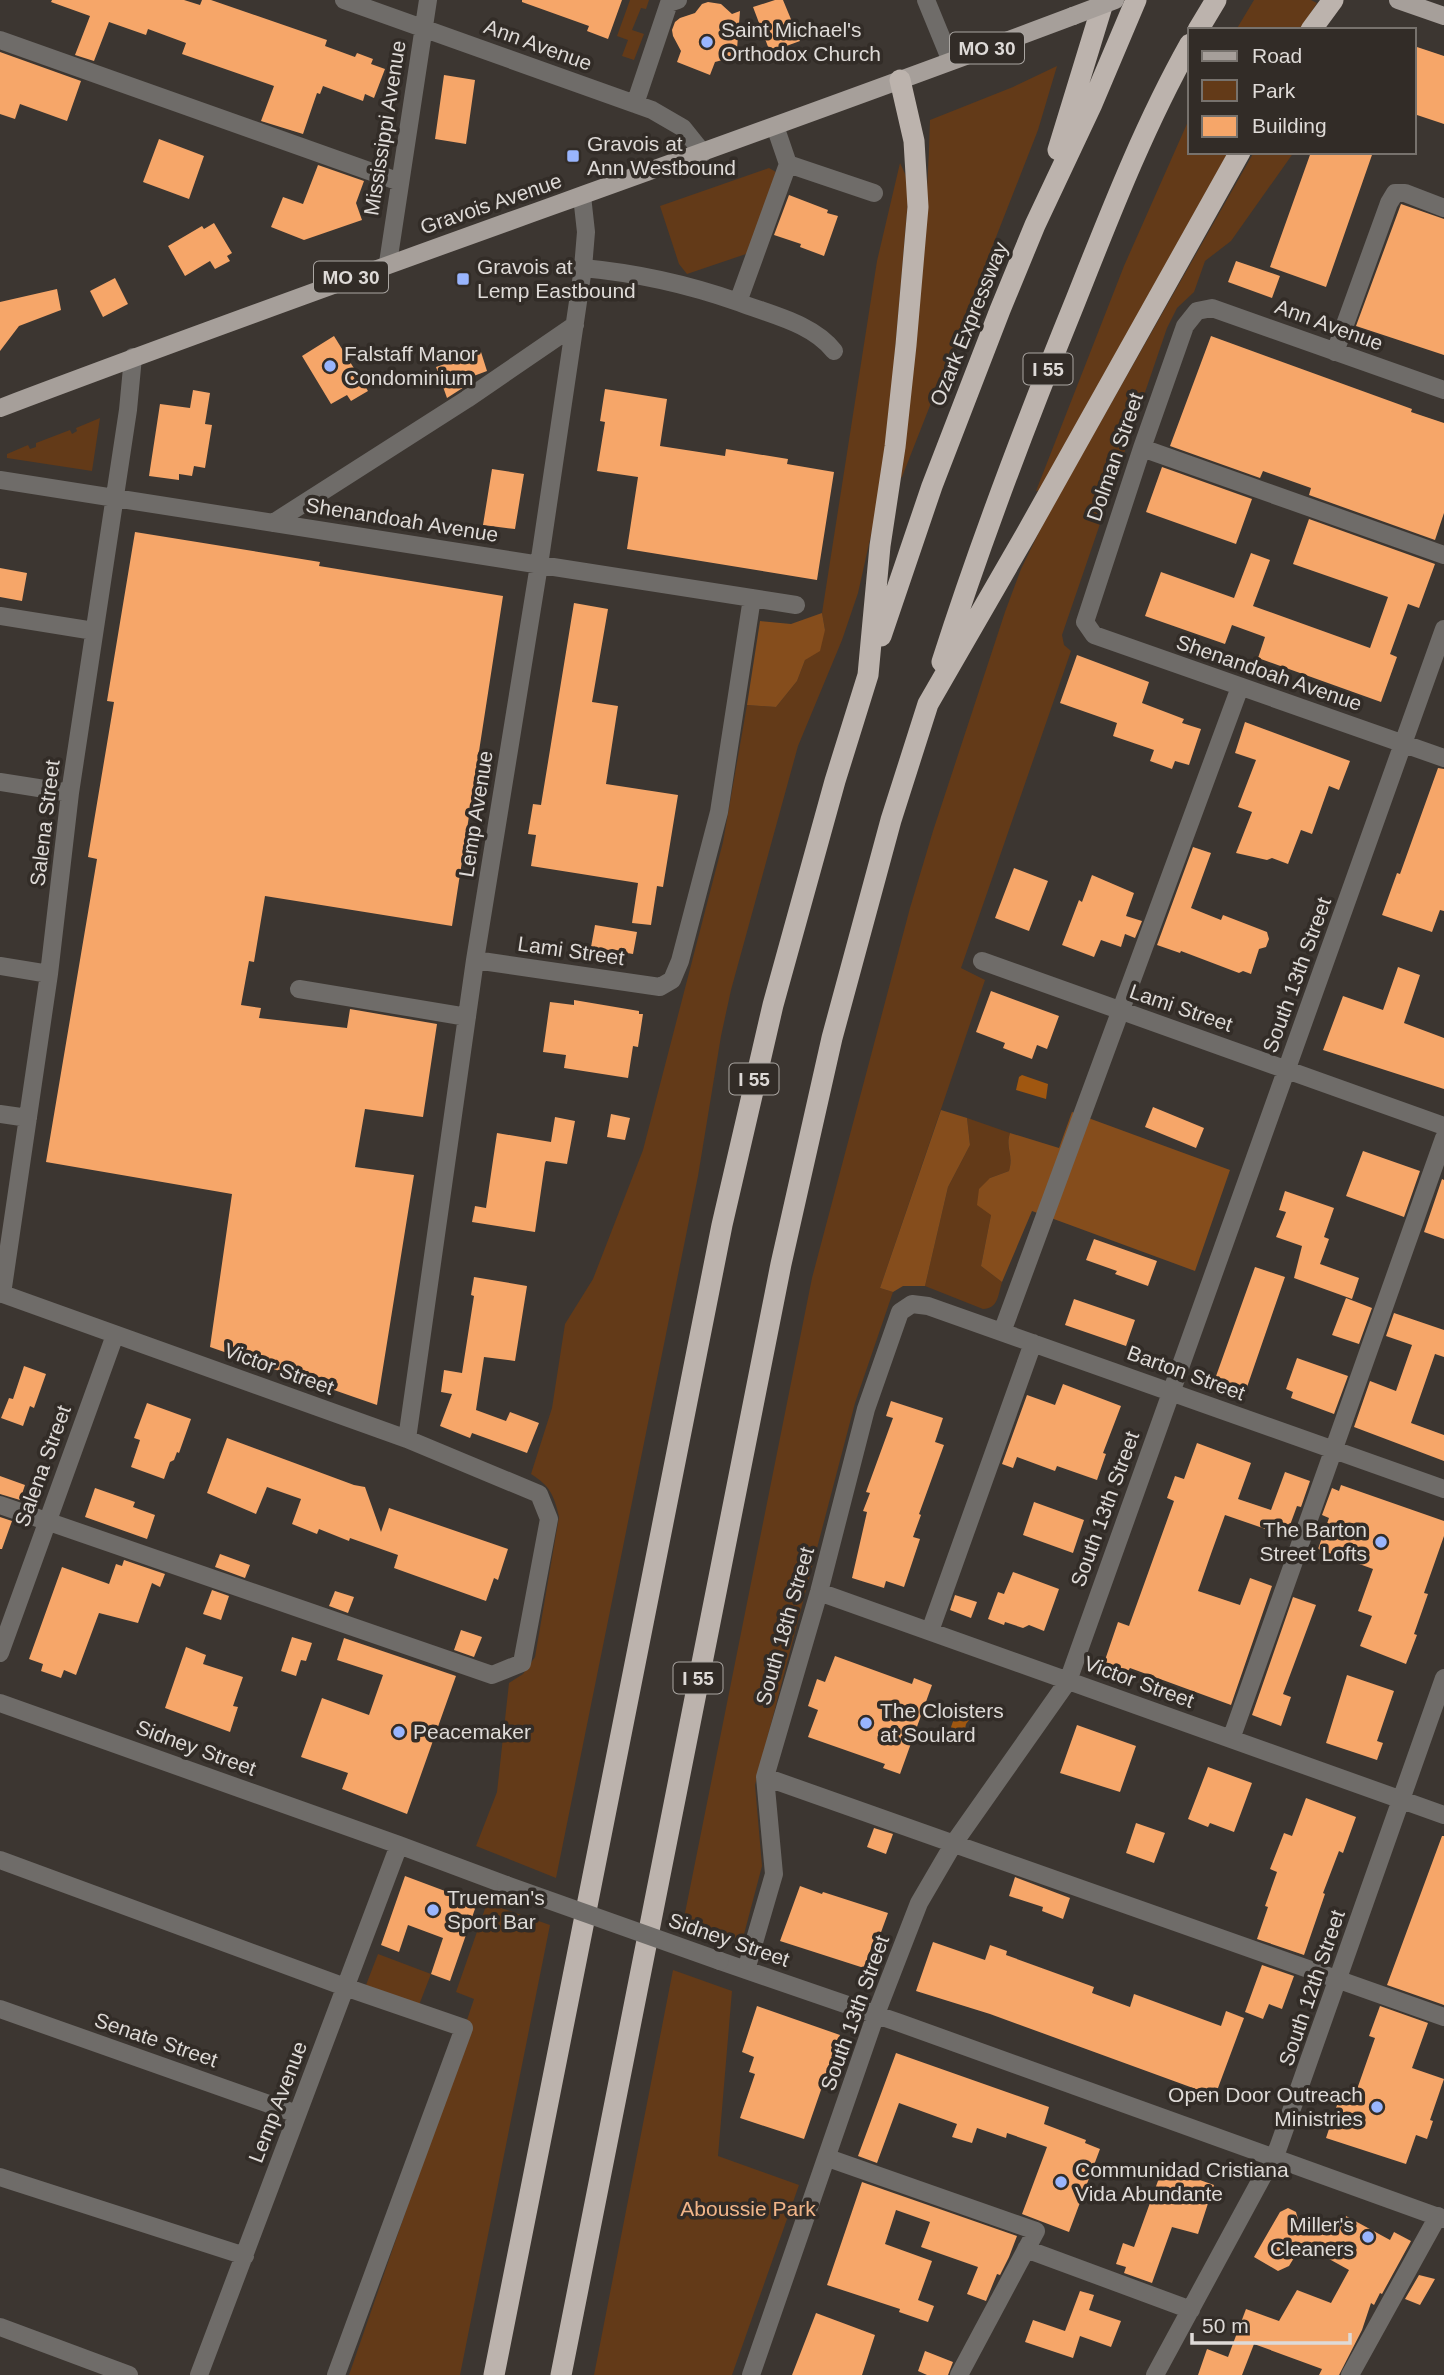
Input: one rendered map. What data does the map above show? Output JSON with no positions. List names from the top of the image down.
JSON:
{
  "streets": {
    "highway": ["Ozark Expressway", "I 55"],
    "main road": ["MO 30", "Gravois Avenue"],
    "street": [
      "Ann Avenue",
      "Mississippi Avenue",
      "Dolman Street",
      "Shenandoah Avenue",
      "Lemp Avenue",
      "Salena Street",
      "Lami Street",
      "South 13th Street",
      "Victor Street",
      "Barton Street",
      "South 18th Street",
      "Sidney Street",
      "South 12th Street",
      "Senate Street"
    ]
  },
  "crossings": [
    ["Ann Avenue", "Mississippi Avenue"],
    ["Ann Avenue", "Gravois Avenue"],
    ["Ann Avenue", "Dolman Street"],
    ["Mississippi Avenue", "Gravois Avenue"],
    ["Gravois Avenue", "Lemp Avenue"],
    ["Gravois Avenue", "Salena Street"],
    ["Ozark Expressway", "I 55"],
    ["Dolman Street", "Shenandoah Avenue"],
    ["Shenandoah Avenue", "Lemp Avenue"],
    ["Shenandoah Avenue", "Salena Street"],
    ["Shenandoah Avenue", "Lami Street"],
    ["Shenandoah Avenue", "South 13th Street"],
    ["Lemp Avenue", "Lami Street"],
    ["Lemp Avenue", "Victor Street"],
    ["Lemp Avenue", "Sidney Street"],
    ["Lemp Avenue", "Senate Street"],
    ["Salena Street", "Victor Street"],
    ["Lami Street", "South 13th Street"],
    ["South 13th Street", "Victor Street"],
    ["South 13th Street", "Barton Street"],
    ["South 13th Street", "Sidney Street"],
    ["Victor Street", "South 18th Street"],
    ["Victor Street", "South 12th Street"],
    ["Barton Street", "South 18th Street"],
    ["South 18th Street", "Sidney Street"],
    ["Sidney Street", "South 12th Street"]
  ],
  "parks": ["Aboussie Park"],
  "places": {
    "other": [
      "Saint Michael's Orthodox Church",
      "Falstaff Manor Condominium",
      "The Barton Street Lofts",
      "The Cloisters at Soulard",
      "Peacemaker",
      "Trueman's Sport Bar",
      "Open Door Outreach Ministries",
      "Communidad Cristiana Vida Abundante",
      "Miller's Cleaners"
    ],
    "transit": ["Gravois at Ann Westbound", "Gravois at Lemp Eastbound"]
  },
  "legend": ["Road", "Park", "Building"],
  "scale_bar": "50 m"
}
